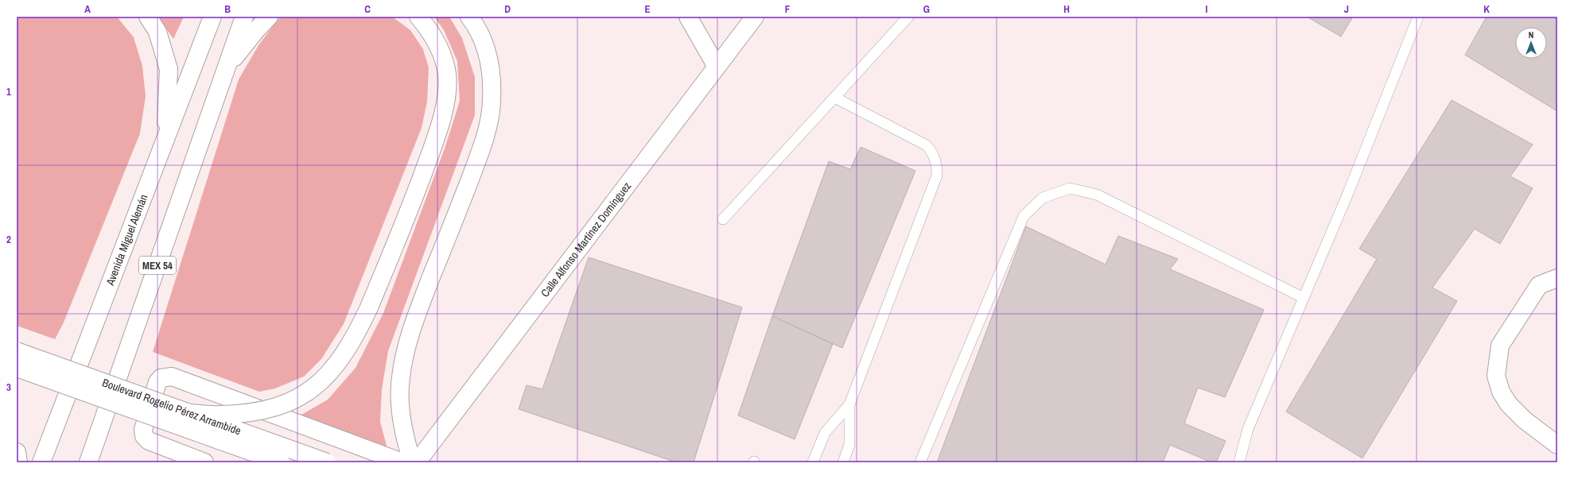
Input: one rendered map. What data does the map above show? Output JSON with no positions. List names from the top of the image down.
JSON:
{
  "streets": {
    "main road": [
      "Avenida Miguel Alemán",
      "Calle Alfonso Martínez Domínguez",
      "MEX 54",
      "Boulevard Rogelio Pérez Arrambide"
    ]
  },
  "crossings": [
    ["Avenida Miguel Alemán", "Boulevard Rogelio Pérez Arrambide"],
    ["MEX 54", "Boulevard Rogelio Pérez Arrambide"]
  ],
  "north": "top",
  "grid": {
    "columns": [
      "A",
      "B",
      "C",
      "D",
      "E",
      "F",
      "G",
      "H",
      "I",
      "J",
      "K"
    ],
    "rows": ["1", "2", "3"]
  }
}
